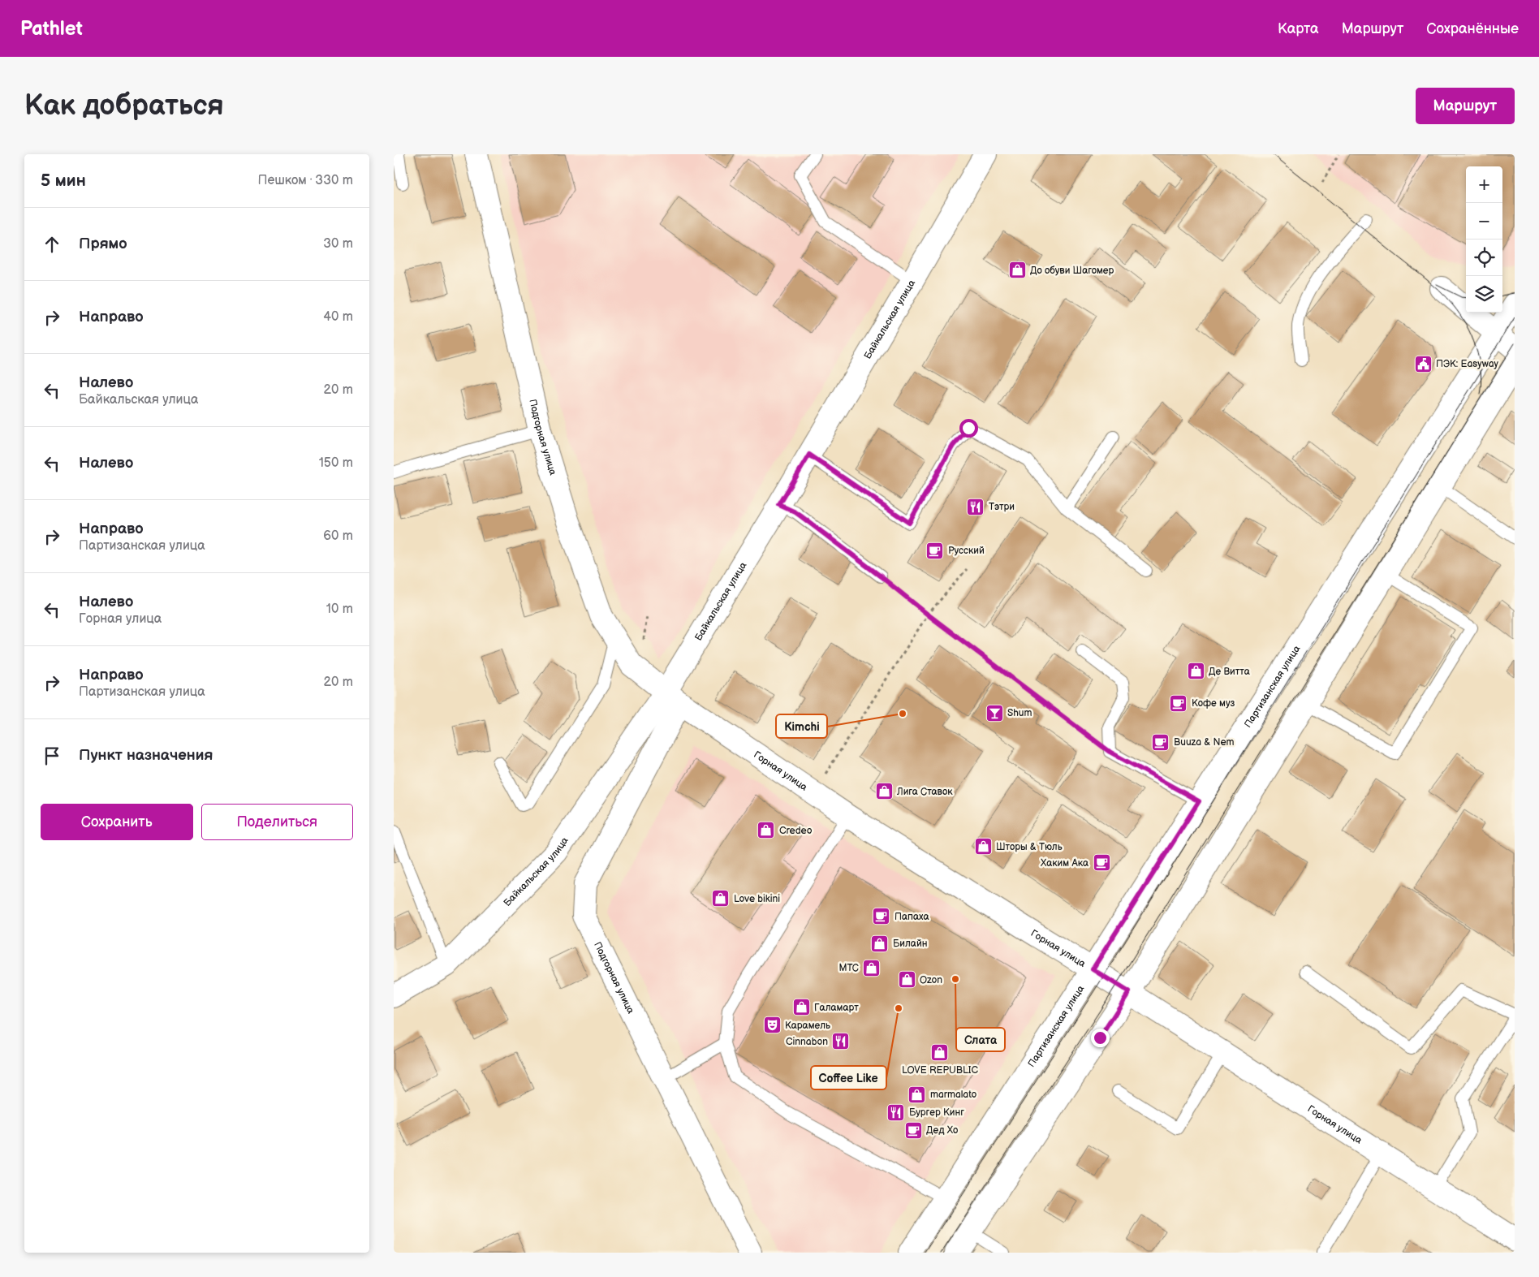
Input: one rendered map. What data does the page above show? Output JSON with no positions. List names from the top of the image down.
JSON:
{
  "streets": {
    "street": [
      "Байкальская улица",
      "Подгорная улица",
      "Партизанская улица",
      "Горная улица"
    ]
  },
  "crossings": [
    ["Байкальская улица", "Подгорная улица"],
    ["Байкальская улица", "Горная улица"],
    ["Подгорная улица", "Горная улица"],
    ["Партизанская улица", "Горная улица"]
  ],
  "places": {
    "shop": [
      "До обуви Шагомер",
      "Де Витта",
      "Лига Ставок",
      "Credeo",
      "Шторы & Тюль",
      "Love bikini",
      "Билайн",
      "МТС",
      "Ozon",
      "Галамарт",
      "LOVE REPUBLIC",
      "marmalato"
    ],
    "public building": ["ПЭК: Easyway"],
    "restaurant": ["Тэтри", "Cinnabon", "Бургер Кинг"],
    "cafe": [
      "Русский",
      "Кофе муз",
      "Buuza & Nem",
      "Хаким Ака",
      "Папаха",
      "Дед Хо"
    ],
    "bar": ["Shum"],
    "other": ["Kimchi", "Слата", "Coffee Like"],
    "theatre": ["Карамель"]
  },
  "page": {
    "header": "Pathlet",
    "nav": ["Карта", "Маршрут", "Сохранённые"],
    "buttons": [
      "Маршрут",
      ["Сохранить", "Поделиться"]
    ],
    "title": "Как добраться",
    "heading": ["5 мин", "Пешком · 330 m"],
    "map_buttons": ["+", "−"],
    "list": [
      ["Прямо", "30 m"],
      ["Направо", "40 m"],
      ["Налево", "Байкальская улица", "20 m"],
      ["Налево", "150 m"],
      ["Направо", "Партизанская улица", "60 m"],
      ["Налево", "Горная улица", "10 m"],
      ["Направо", "Партизанская улица", "20 m"],
      "Пункт назначения"
    ]
  }
}
